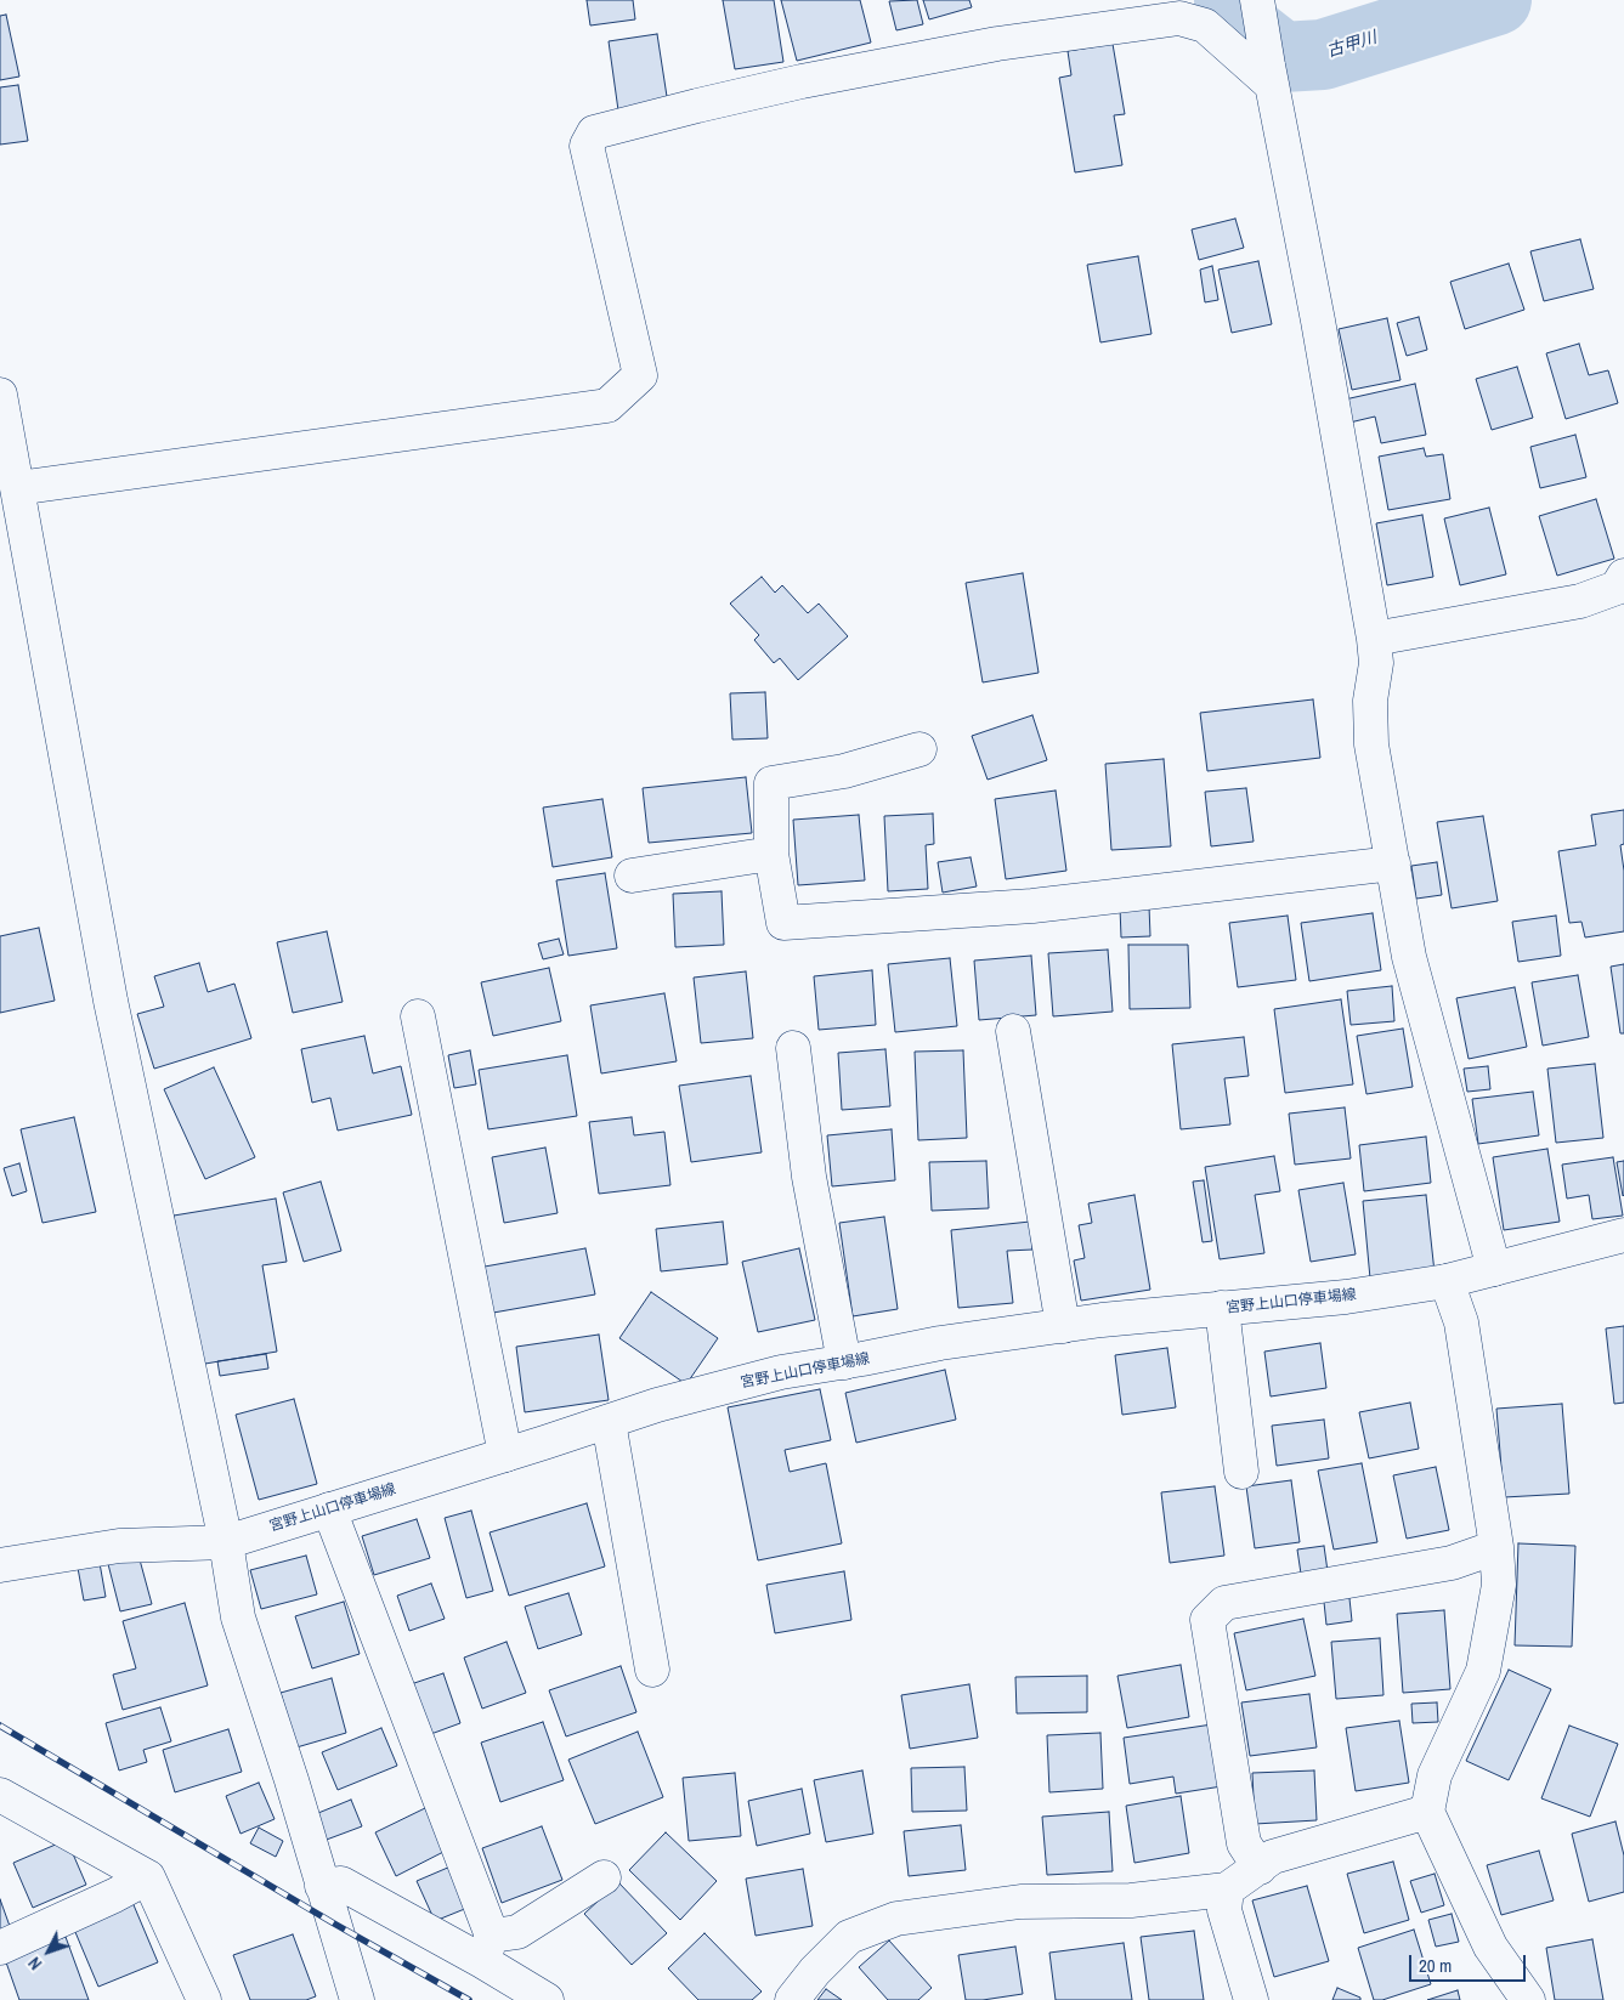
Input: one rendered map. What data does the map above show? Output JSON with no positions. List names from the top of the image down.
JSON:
{
  "streets": {
    "street": ["宮野上山口停車場線"]
  },
  "water": ["古甲川"],
  "scale_bar": "20 m",
  "north": "bottom left"
}
